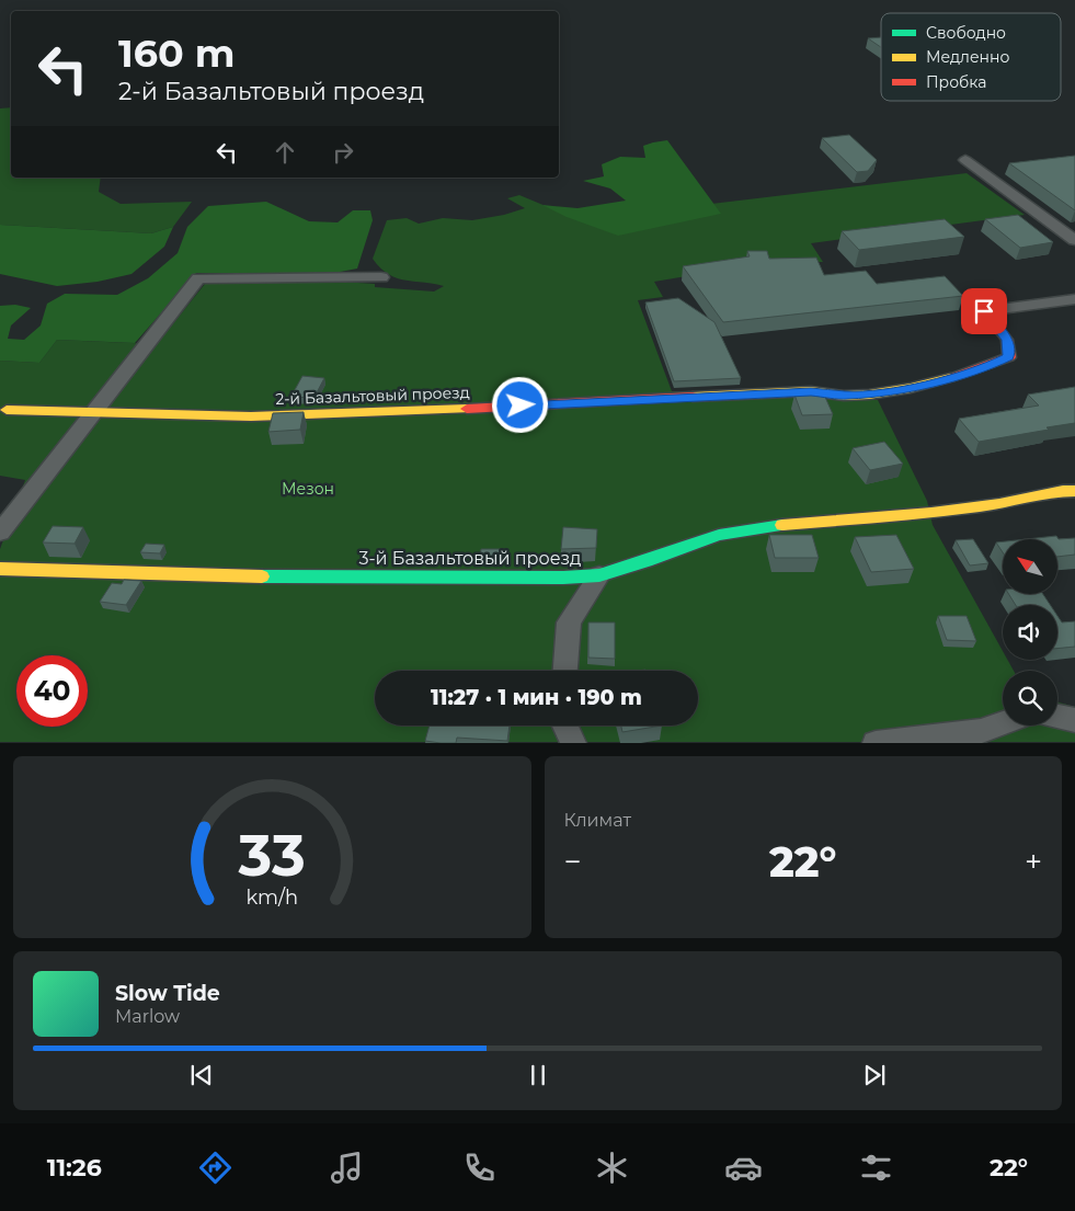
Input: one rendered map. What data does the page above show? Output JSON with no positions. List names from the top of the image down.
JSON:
{
  "streets": {
    "street": ["2-й Базальтовый проезд", "3-й Базальтовый проезд"]
  },
  "parks": ["Мезон"],
  "legend": ["Свободно", "Медленно", "Пробка"],
  "north": "top left",
  "page": {
    "turn": ["160 m", "2-й Базальтовый проезд"],
    "limit": "40",
    "trip": "11:27 · 1 мин · 190 m",
    "tile": "Климат",
    "heat": ["−", "22°", "+"],
    "song": ["Slow Tide", "Marlow"],
    "tabs": ["11:26", "22°"],
    "gauge": ["33", "km/h"]
  }
}
